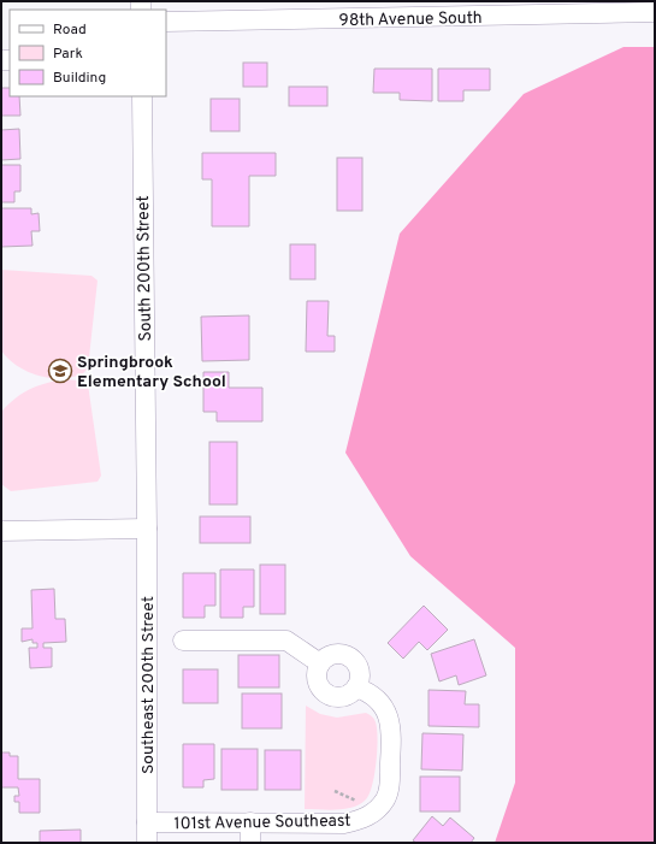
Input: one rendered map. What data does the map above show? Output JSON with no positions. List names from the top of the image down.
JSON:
{
  "streets": {
    "street": [
      "98th Avenue South",
      "South 200th Street",
      "Southeast 200th Street",
      "101st Avenue Southeast"
    ]
  },
  "crossings": [
    ["South 200th Street", "Southeast 200th Street"],
    ["Southeast 200th Street", "101st Avenue Southeast"]
  ],
  "places": {
    "school or university": ["Springbrook Elementary School"]
  },
  "legend": ["Road", "Park", "Building"]
}
